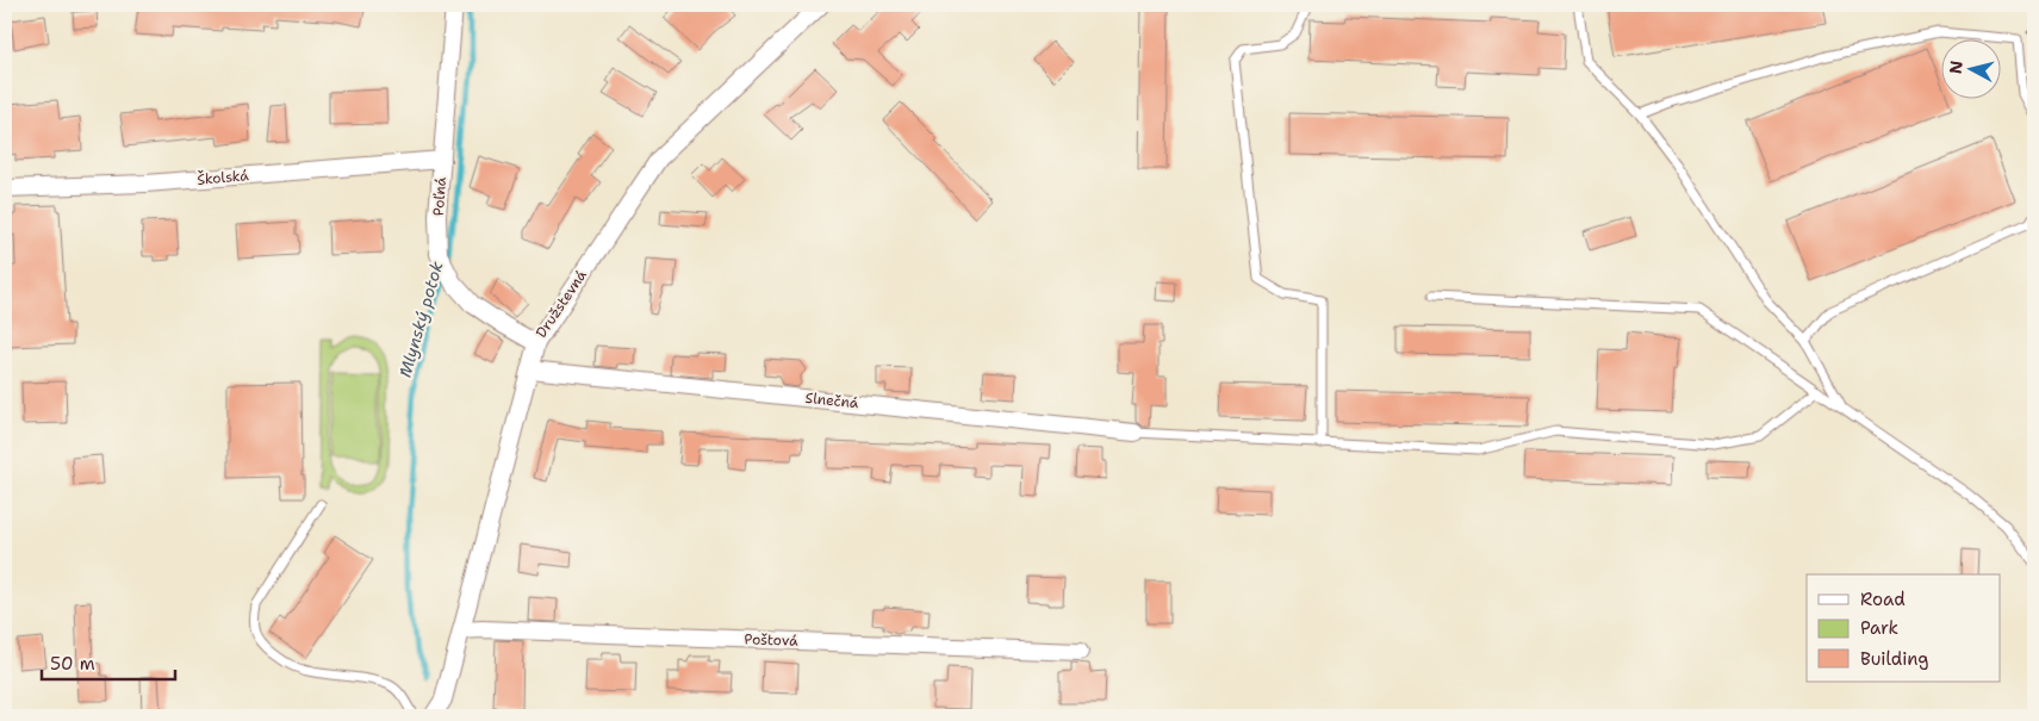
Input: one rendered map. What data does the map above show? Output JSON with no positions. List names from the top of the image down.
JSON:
{
  "streets": {
    "street": [
      "Školská",
      "Poľná",
      "Družstevná",
      "Slnečná",
      "Poštová"
    ]
  },
  "crossings": [
    ["Školská", "Poľná"],
    ["Poľná", "Družstevná"],
    ["Družstevná", "Slnečná"],
    ["Družstevná", "Poštová"]
  ],
  "water": ["Mlynský potok"],
  "legend": ["Road", "Park", "Building"],
  "scale_bar": "50 m",
  "north": "left"
}
